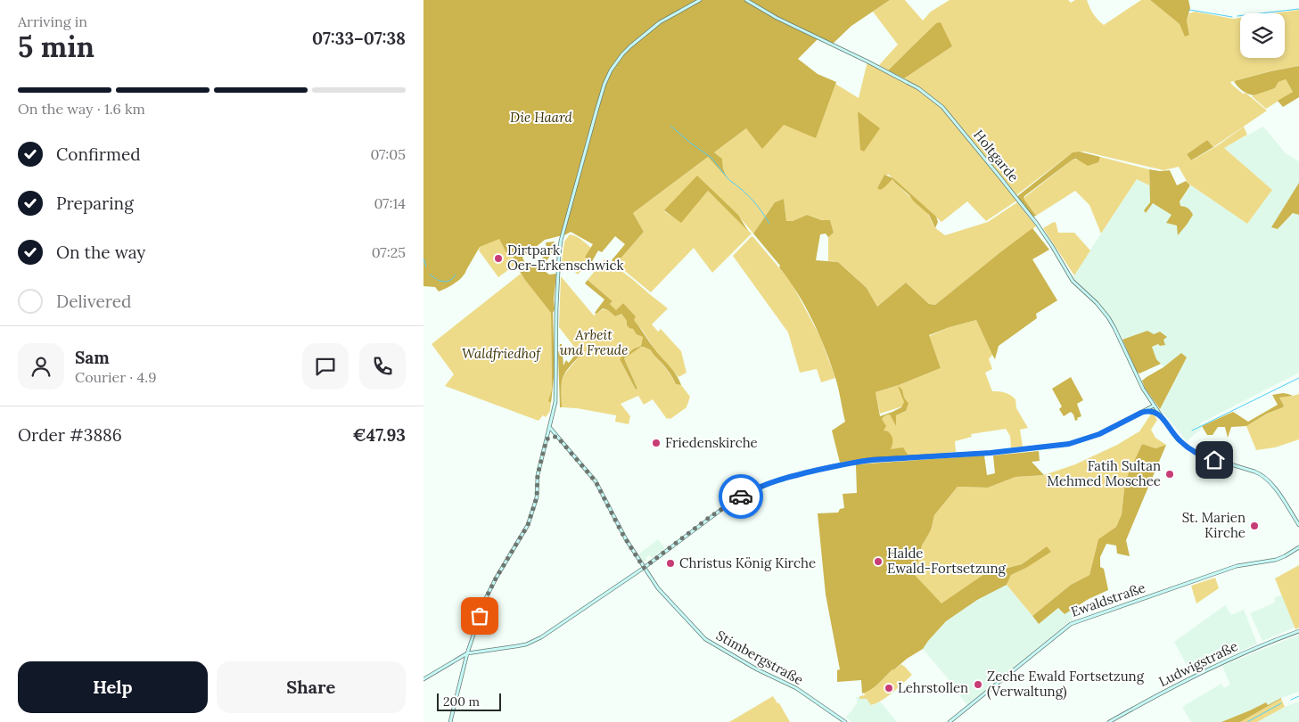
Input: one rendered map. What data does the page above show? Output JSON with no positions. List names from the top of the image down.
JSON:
{
  "streets": {
    "street": [
      "Holtgarde",
      "Ewaldstraße",
      "Stimbergstraße",
      "Ludwigstraße"
    ]
  },
  "parks": ["Die Haard", "Arbeit und Freude", "Waldfriedhof"],
  "places": [
    "Dirtpark Oer-Erkenschwick",
    "Friedenskirche",
    "Fatih Sultan Mehmed Moschee",
    "St. Marien Kirche",
    "Halde Ewald-Fortsetzung",
    "Christus König Kirche",
    "Zeche Ewald Fortsetzung (Verwaltung)",
    "Lehrstollen"
  ],
  "scale_bar": "200 m",
  "page": {
    "heading": ["5 min", "Arriving in", "07:33–07:38"],
    "panel": [
      "Sam",
      "Courier · 4.9",
      "Order #3886",
      "€47.93"
    ],
    "bar": "On the way · 1.6 km",
    "list": [
      ["Confirmed", "07:05"],
      ["Preparing", "07:14"],
      ["On the way", "07:25"],
      "Delivered"
    ],
    "buttons": ["Help", "Share"],
    "scale": "200 m"
  }
}
